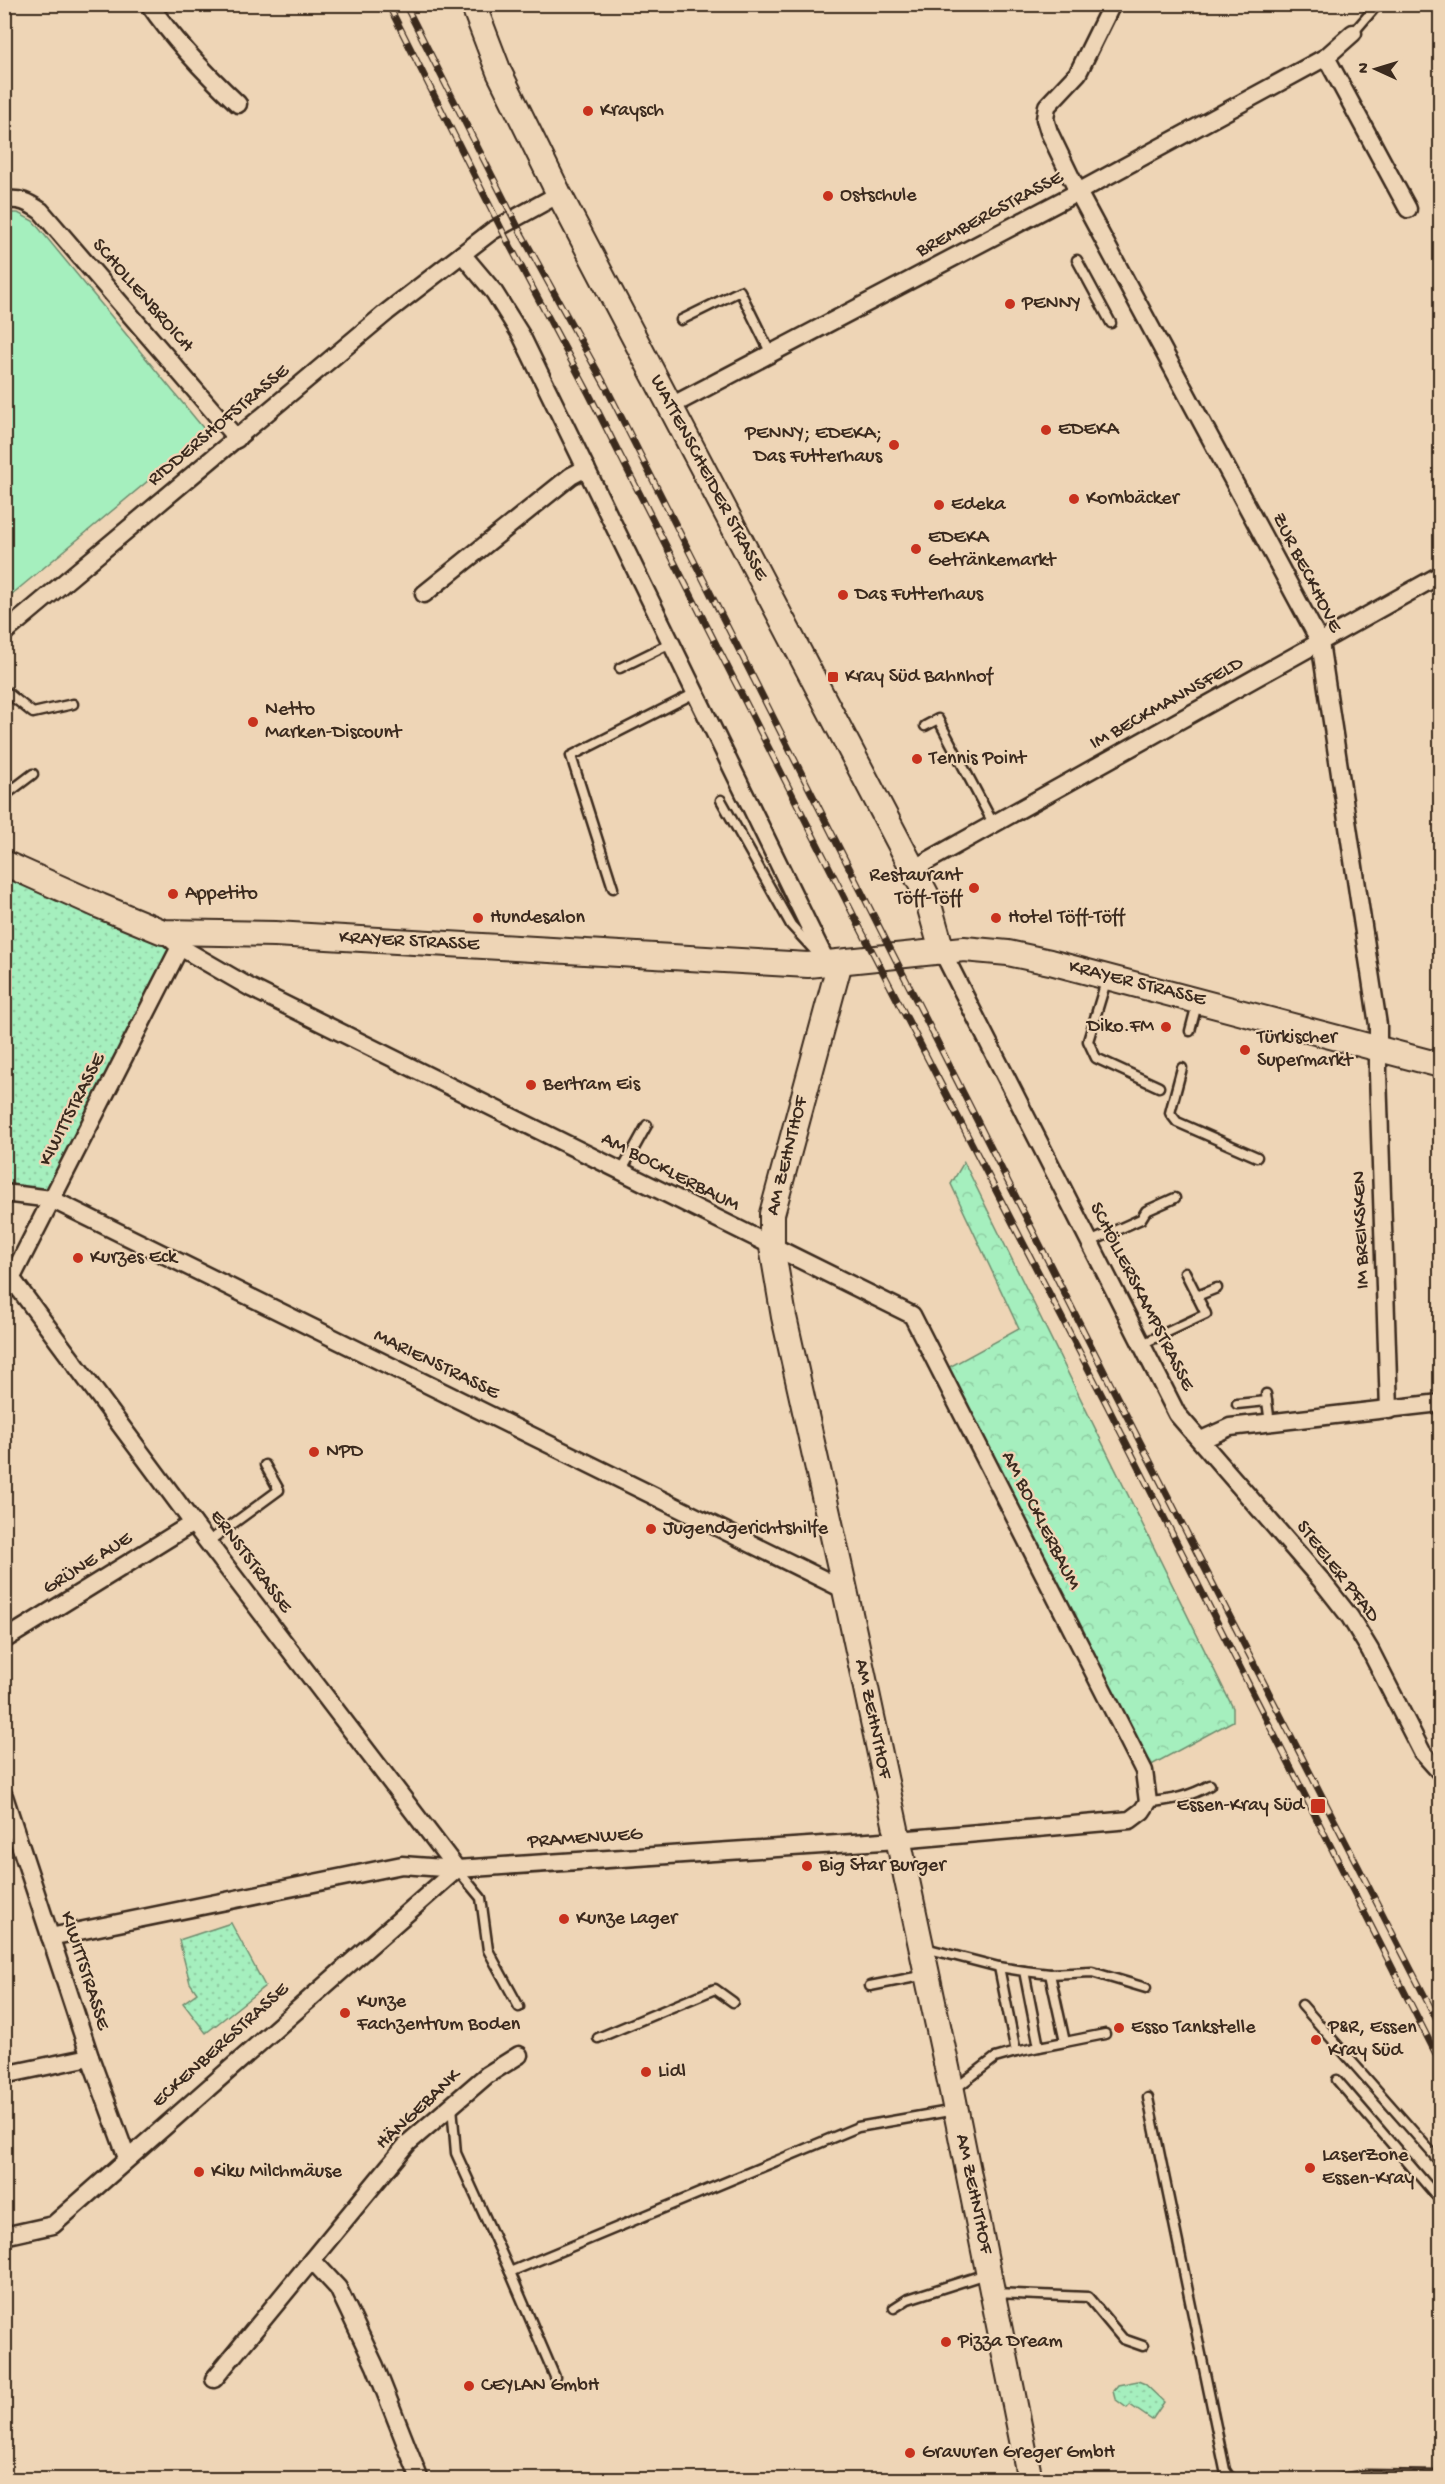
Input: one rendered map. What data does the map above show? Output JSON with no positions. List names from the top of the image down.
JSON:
{
  "streets": {
    "main road": ["WATTENSCHEIDER STRASSE", "KRAYER STRASSE", "AM ZEHNTHOF"],
    "street": [
      "BREMBERGSTRASSE",
      "SCHOLLENBROICH",
      "RIDDERSHOFSTRASSE",
      "ZUR BECKHOVE",
      "IM BECKMANNSFELD",
      "KIWITTSTRASSE",
      "AM BOCKLERBAUM",
      "IM BREIKSKEN",
      "SCHÖLLERSKAMPSTRASSE",
      "MARIENSTRASSE",
      "ERNSTSTRASSE",
      "GRÜNE AUE",
      "STEELER PFAD",
      "PRAMENWEG",
      "ECKENBERGSTRASSE",
      "HÄNGEBANK"
    ]
  },
  "crossings": [
    ["BREMBERGSTRASSE", "WATTENSCHEIDER STRASSE"],
    ["BREMBERGSTRASSE", "ZUR BECKHOVE"],
    ["SCHOLLENBROICH", "RIDDERSHOFSTRASSE"],
    ["RIDDERSHOFSTRASSE", "WATTENSCHEIDER STRASSE"],
    ["WATTENSCHEIDER STRASSE", "IM BECKMANNSFELD"],
    ["WATTENSCHEIDER STRASSE", "KRAYER STRASSE"],
    ["WATTENSCHEIDER STRASSE", "SCHÖLLERSKAMPSTRASSE"],
    ["ZUR BECKHOVE", "IM BECKMANNSFELD"],
    ["ZUR BECKHOVE", "KRAYER STRASSE"],
    ["ZUR BECKHOVE", "IM BREIKSKEN"],
    ["KRAYER STRASSE", "KIWITTSTRASSE"],
    ["KRAYER STRASSE", "AM ZEHNTHOF"],
    ["KRAYER STRASSE", "AM BOCKLERBAUM"],
    ["KRAYER STRASSE", "IM BREIKSKEN"],
    ["KRAYER STRASSE", "SCHÖLLERSKAMPSTRASSE"],
    ["KIWITTSTRASSE", "AM BOCKLERBAUM"],
    ["KIWITTSTRASSE", "MARIENSTRASSE"],
    ["KIWITTSTRASSE", "ERNSTSTRASSE"],
    ["KIWITTSTRASSE", "PRAMENWEG"],
    ["KIWITTSTRASSE", "ECKENBERGSTRASSE"],
    ["AM ZEHNTHOF", "AM BOCKLERBAUM"],
    ["AM ZEHNTHOF", "MARIENSTRASSE"],
    ["AM ZEHNTHOF", "PRAMENWEG"],
    ["AM BOCKLERBAUM", "PRAMENWEG"],
    ["SCHÖLLERSKAMPSTRASSE", "STEELER PFAD"],
    ["ERNSTSTRASSE", "GRÜNE AUE"],
    ["ERNSTSTRASSE", "PRAMENWEG"],
    ["ERNSTSTRASSE", "ECKENBERGSTRASSE"],
    ["PRAMENWEG", "ECKENBERGSTRASSE"]
  ],
  "places": {
    "other": [
      "Kraysch",
      "Ostschule",
      "PENNY",
      "EDEKA",
      "PENNY; EDEKA; Das Futterhaus",
      "Kornbäcker",
      "Edeka",
      "EDEKA Getränkemarkt",
      "Das Futterhaus",
      "Netto Marken-Discount",
      "Tennis Point",
      "Restaurant Töff-Töff",
      "Appetito",
      "Hundesalon",
      "Hotel Töff-Töff",
      "Diko.FM",
      "Türkischer Supermarkt",
      "Bertram Eis",
      "Kurzes Eck",
      "NPD",
      "Jugendgerichtshilfe",
      "Big Star Burger",
      "Kunze Lager",
      "Kunze Fachzentrum Boden",
      "Esso Tankstelle",
      "P&R, Essen Kray Süd",
      "Lidl",
      "LaserZone Essen-Kray",
      "Kiku Milchmäuse",
      "Pizza Dream",
      "CEYLAN GmbH",
      "Gravuren Greger GmbH"
    ],
    "transit": ["Kray Süd Bahnhof", "Essen-Kray Süd"]
  },
  "north": "left"
}
